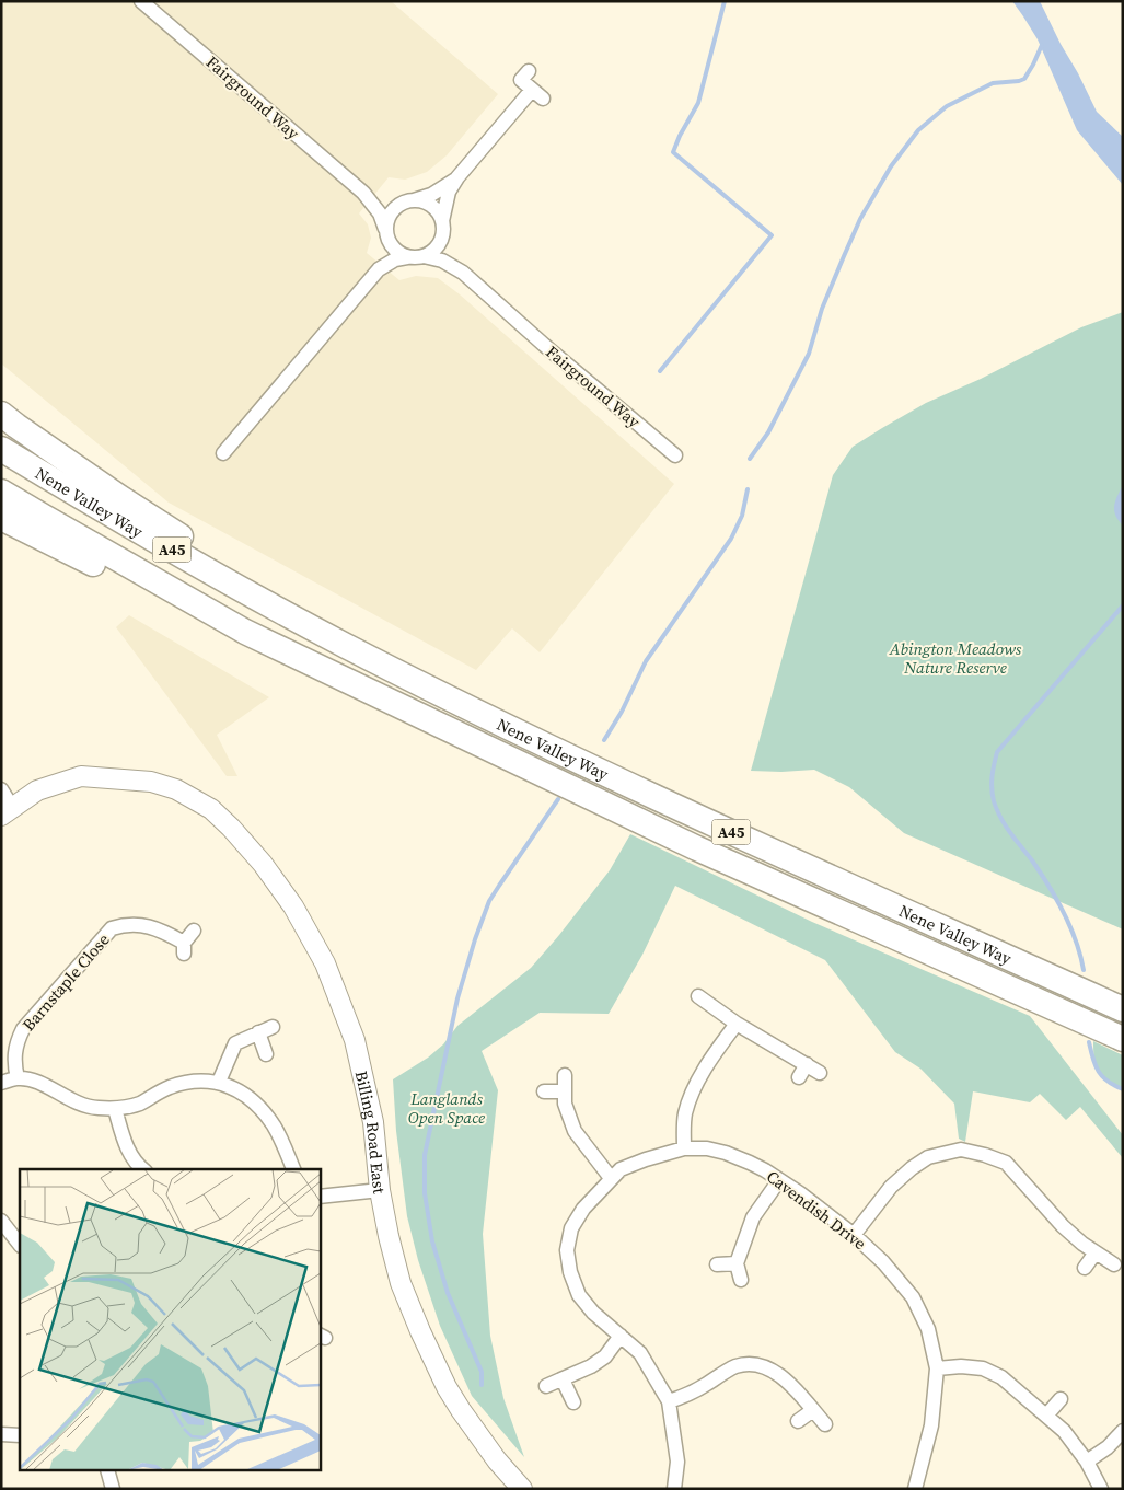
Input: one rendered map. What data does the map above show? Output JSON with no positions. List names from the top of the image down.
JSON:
{
  "streets": {
    "highway": ["Nene Valley Way", "A45"],
    "street": [
      "Fairground Way",
      "Barnstaple Close",
      "Billing Road East",
      "Cavendish Drive"
    ]
  },
  "parks": ["Abington Meadows Nature Reserve", "Langlands Open Space"]
}
